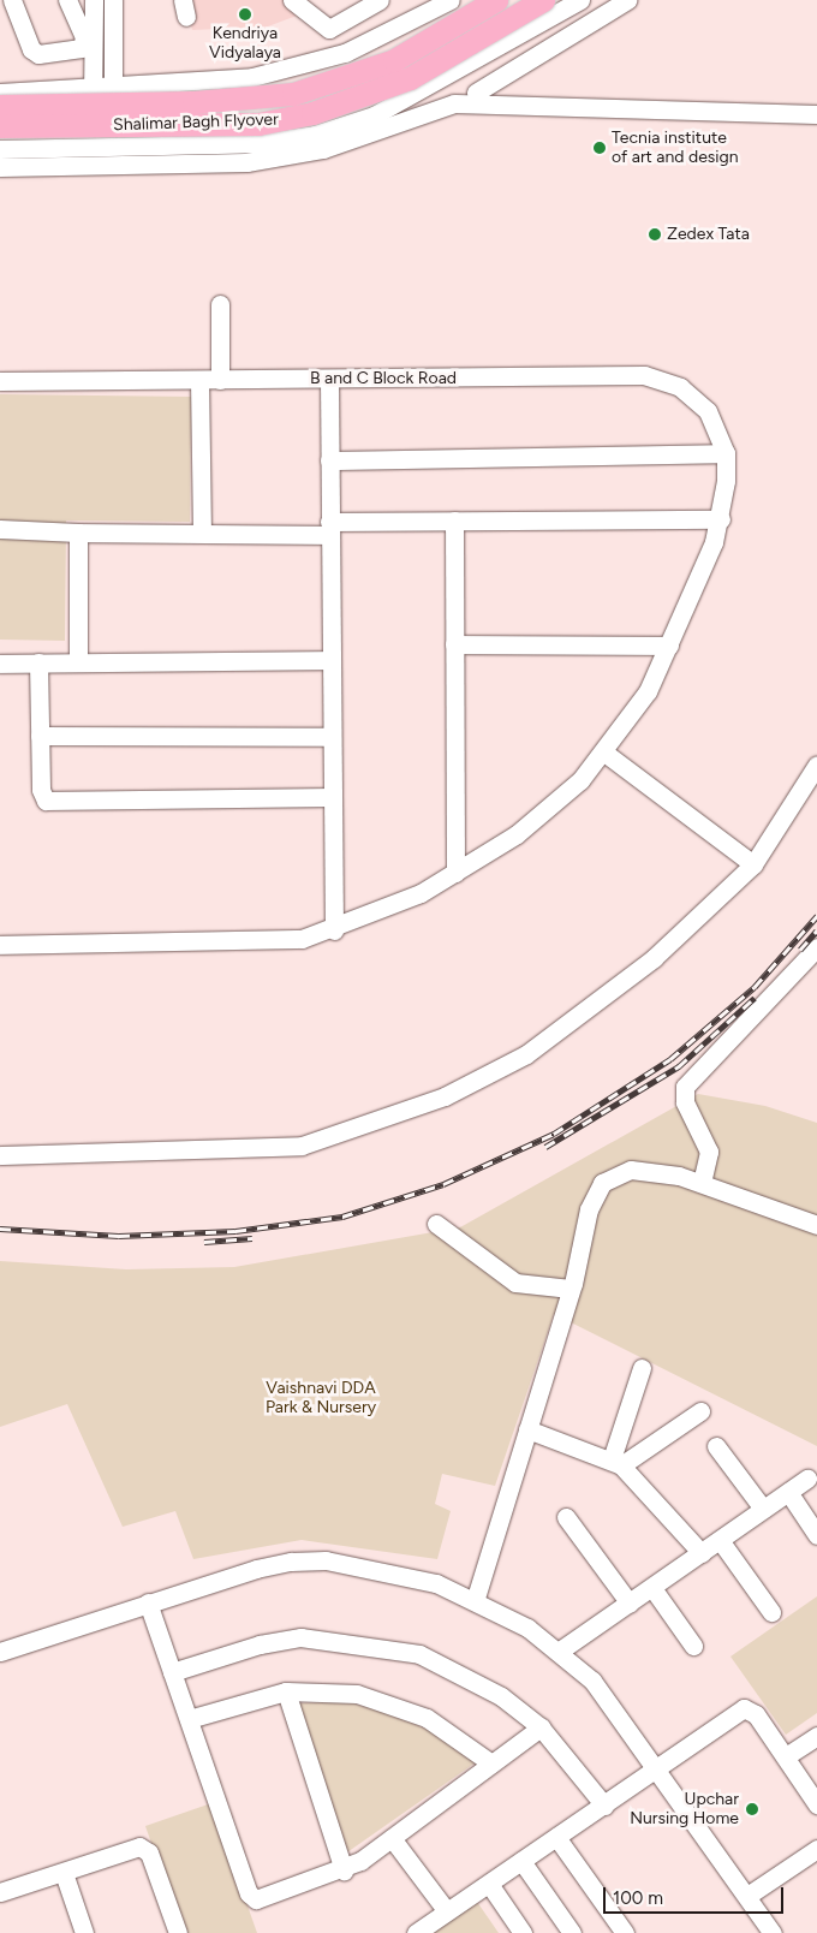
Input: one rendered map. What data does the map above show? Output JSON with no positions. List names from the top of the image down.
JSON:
{
  "streets": {
    "main road": ["Shalimar Bagh Flyover"],
    "street": ["B and C Block Road"]
  },
  "parks": ["Vaishnavi DDA Park & Nursery"],
  "places": [
    "Kendriya Vidyalaya",
    "Tecnia institute of art and design",
    "Zedex Tata",
    "Upchar Nursing Home"
  ],
  "scale_bar": "100 m"
}
